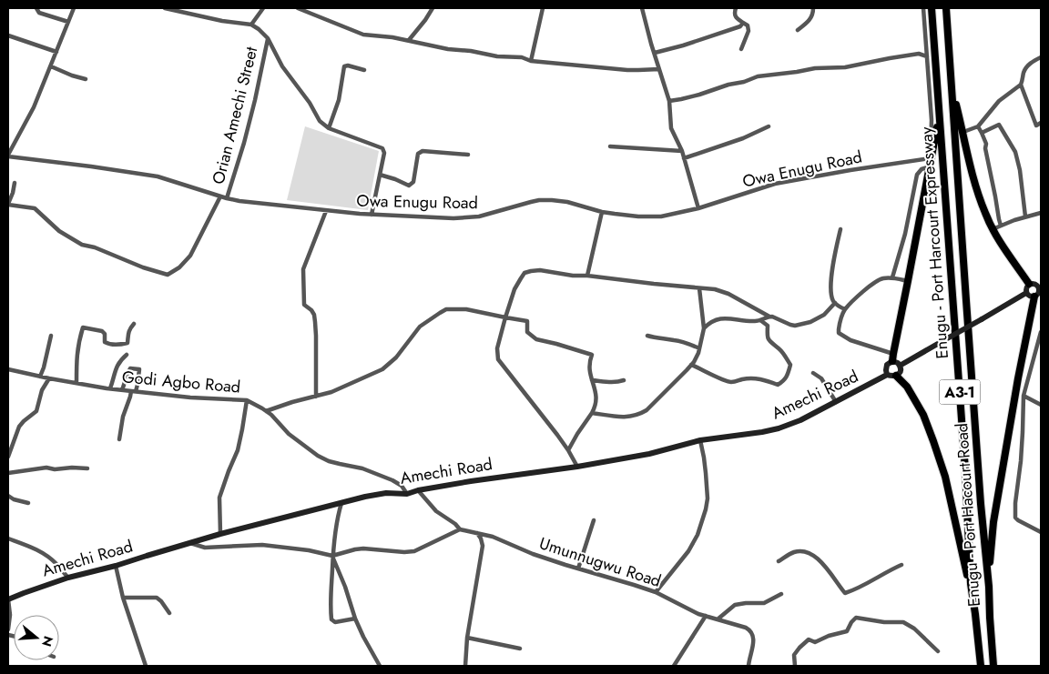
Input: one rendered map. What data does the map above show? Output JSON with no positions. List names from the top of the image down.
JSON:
{
  "streets": {
    "highway": ["Enugu - Port Harcourt Expressway", "A3-1", "Enugu - Port Hacourt Road"],
    "main road": ["Amechi Road"],
    "street": [
      "Orian Amechi Street",
      "Owa Enugu Road",
      "Godi Agbo Road",
      "Umunnugwu Road"
    ]
  },
  "crossings": [
    ["Orian Amechi Street", "Owa Enugu Road"],
    ["Godi Agbo Road", "Amechi Road"],
    ["Amechi Road", "Umunnugwu Road"]
  ],
  "north": "right"
}
